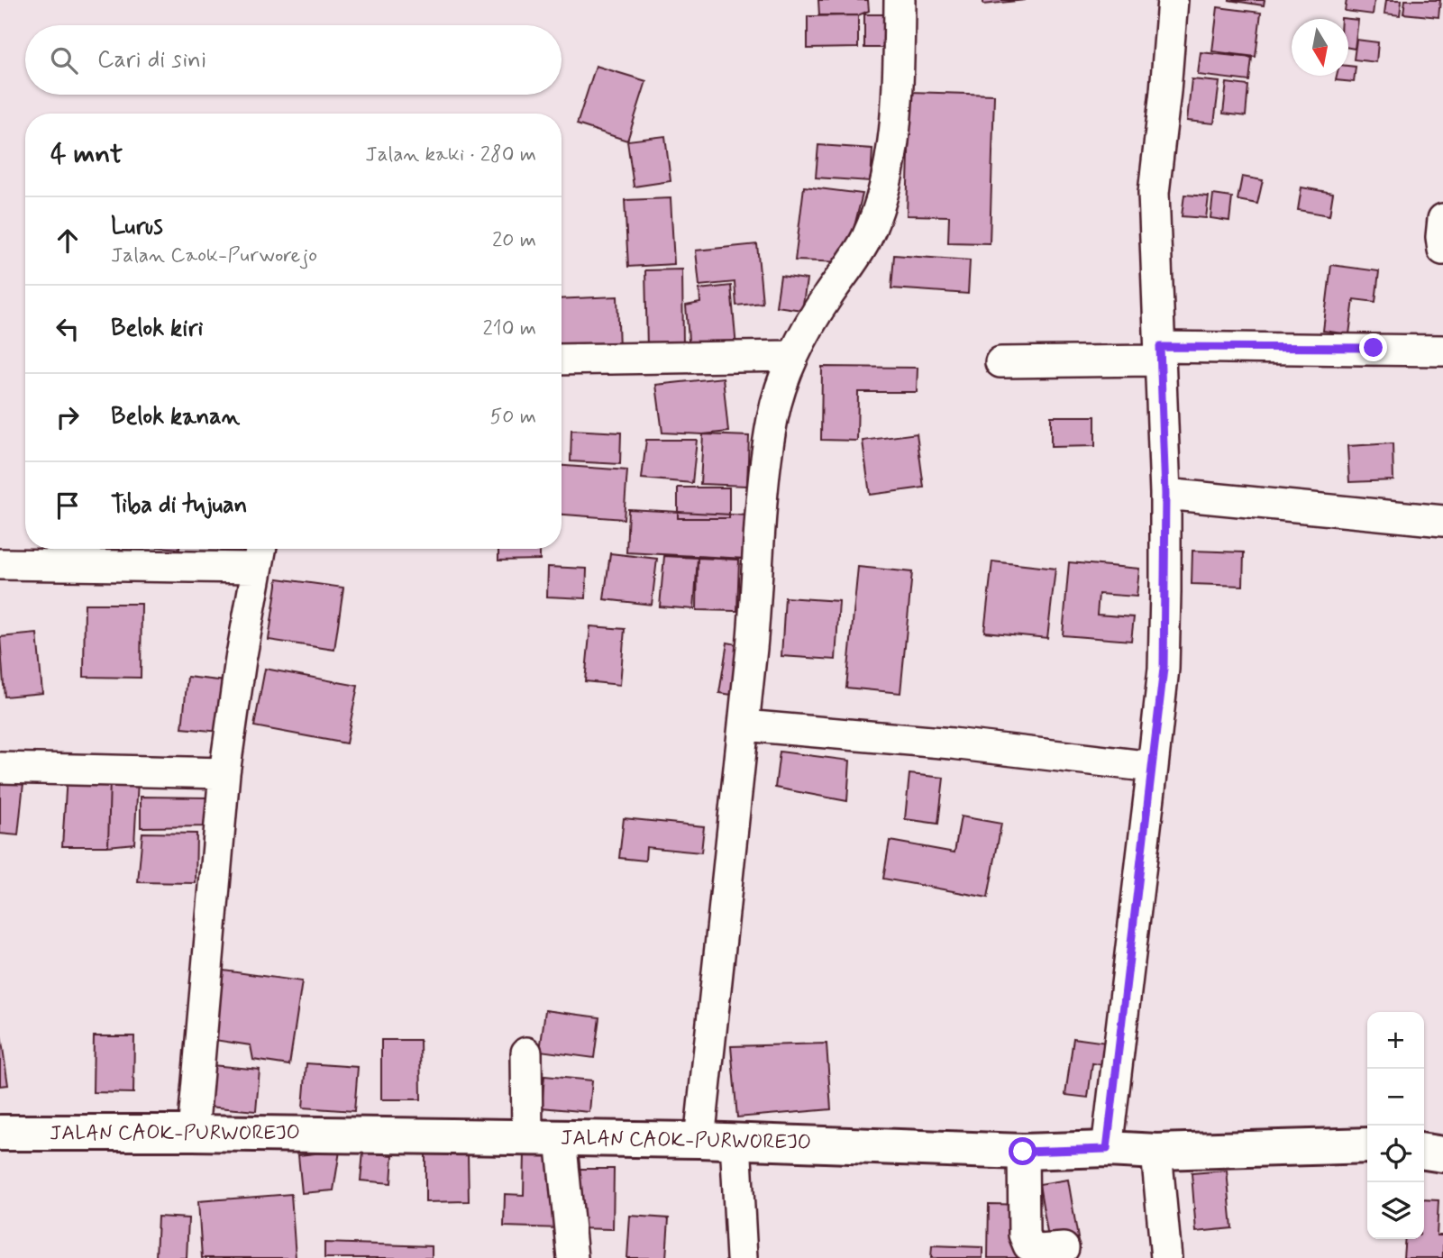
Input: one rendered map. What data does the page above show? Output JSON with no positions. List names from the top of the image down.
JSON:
{
  "streets": {
    "street": ["JALAN CAOK-PURWOREJO"]
  },
  "north": "bottom",
  "page": {
    "search": "Cari di sini",
    "heading": ["4 mnt", "Jalan kaki · 280 m"],
    "list": [
      ["Lurus", "Jalan Caok-Purworejo", "20 m"],
      ["Belok kiri", "210 m"],
      ["Belok kanan", "50 m"],
      "Tiba di tujuan"
    ],
    "map_buttons": ["+", "−"]
  }
}
